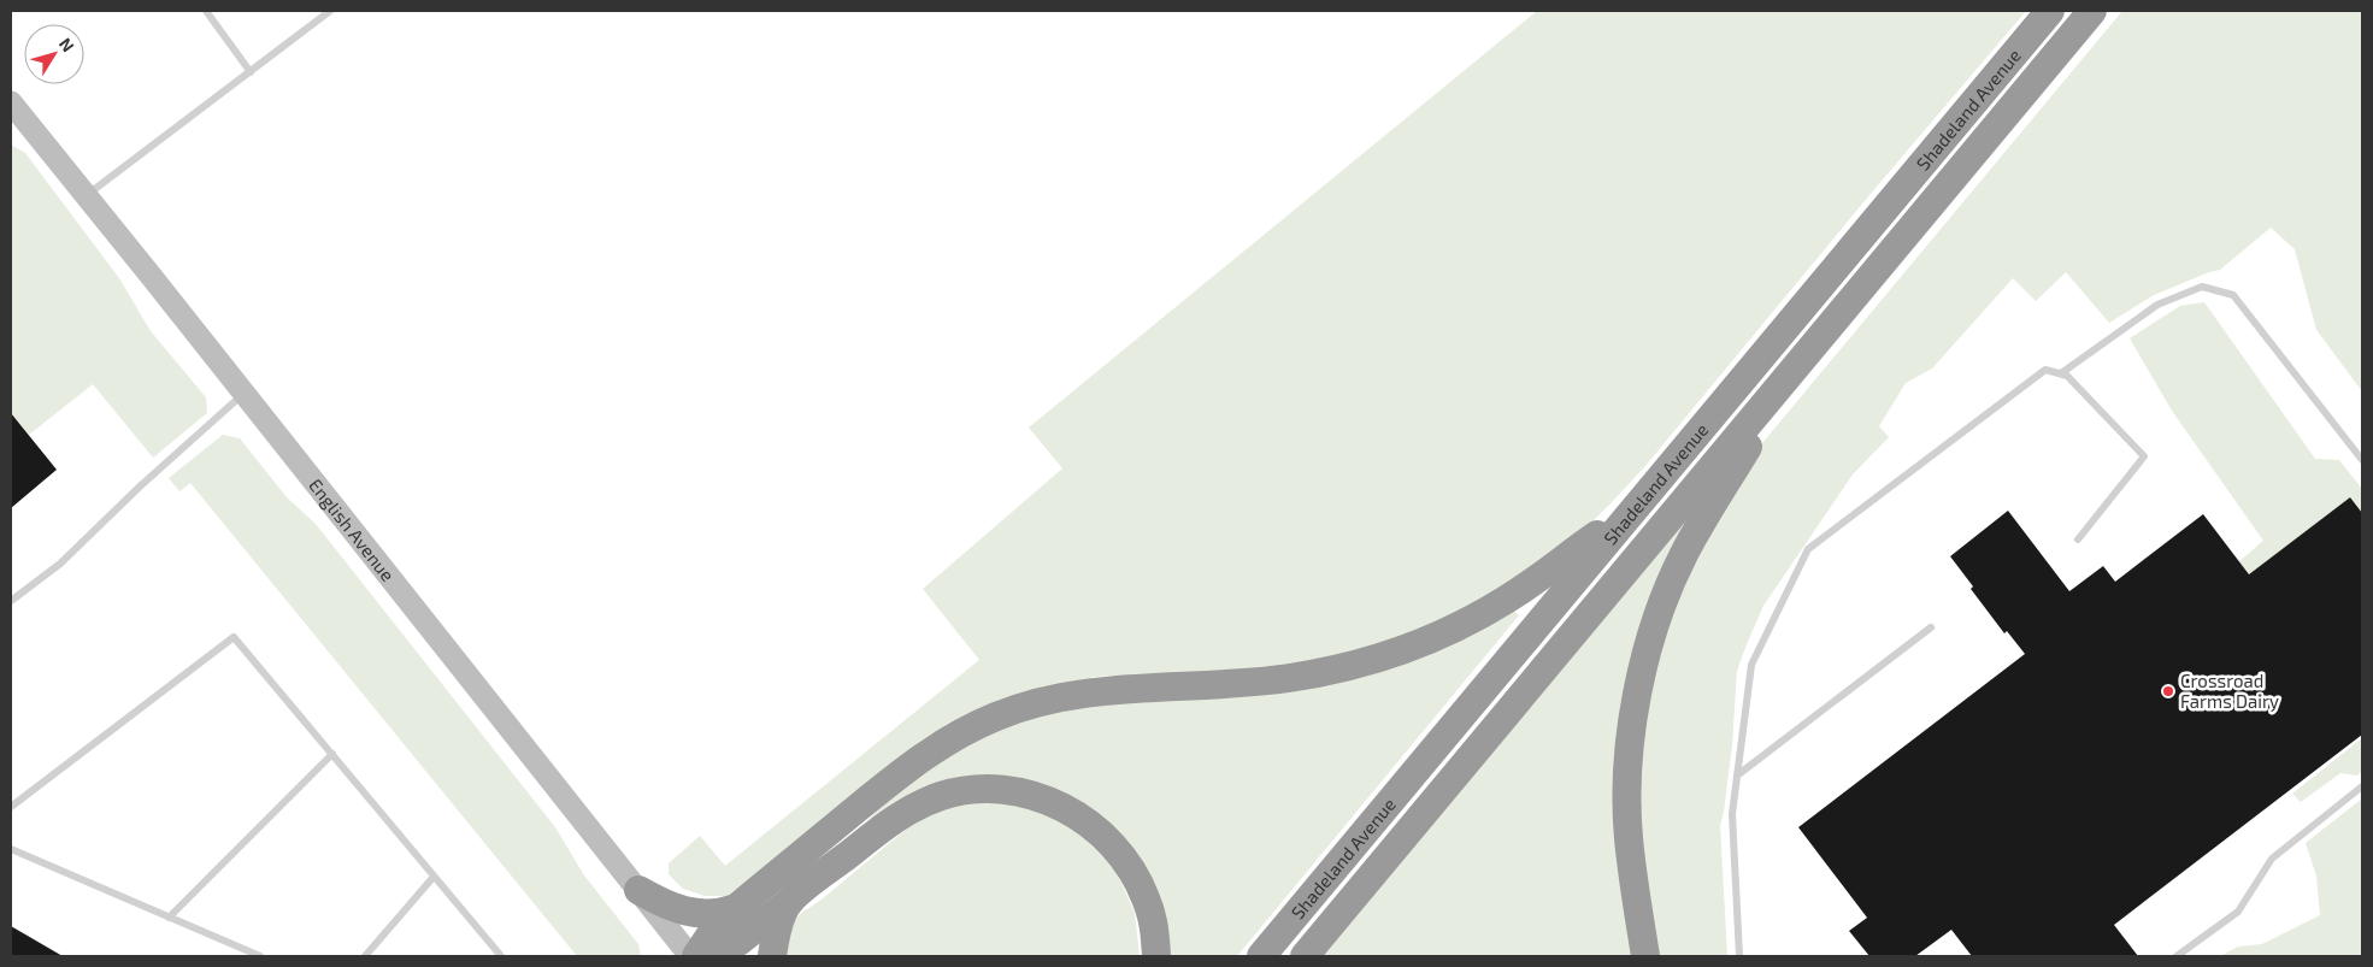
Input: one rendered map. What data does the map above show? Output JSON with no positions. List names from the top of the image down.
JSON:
{
  "streets": {
    "highway": ["Shadeland Avenue"],
    "street": ["English Avenue"]
  },
  "places": ["Crossroad Farms Dairy"],
  "north": "top right"
}
